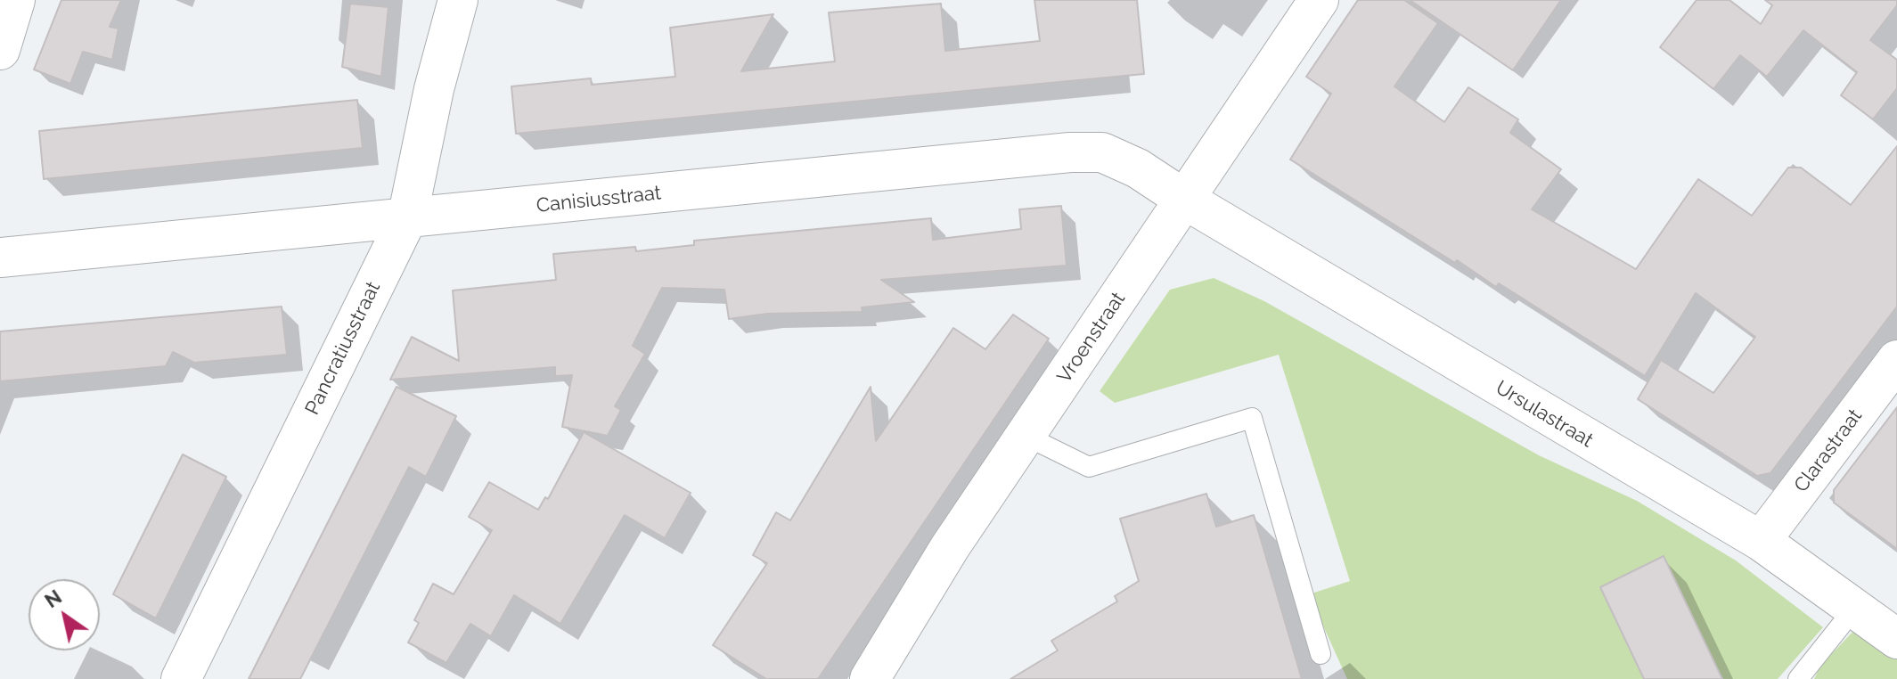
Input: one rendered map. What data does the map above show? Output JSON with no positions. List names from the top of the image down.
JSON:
{
  "streets": {
    "street": [
      "Canisiusstraat",
      "Vroenstraat",
      "Pancratiusstraat",
      "Ursulastraat",
      "Clarastraat"
    ]
  },
  "crossings": [
    ["Canisiusstraat", "Vroenstraat"],
    ["Canisiusstraat", "Pancratiusstraat"],
    ["Canisiusstraat", "Ursulastraat"],
    ["Vroenstraat", "Ursulastraat"],
    ["Ursulastraat", "Clarastraat"]
  ],
  "north": "top left"
}
